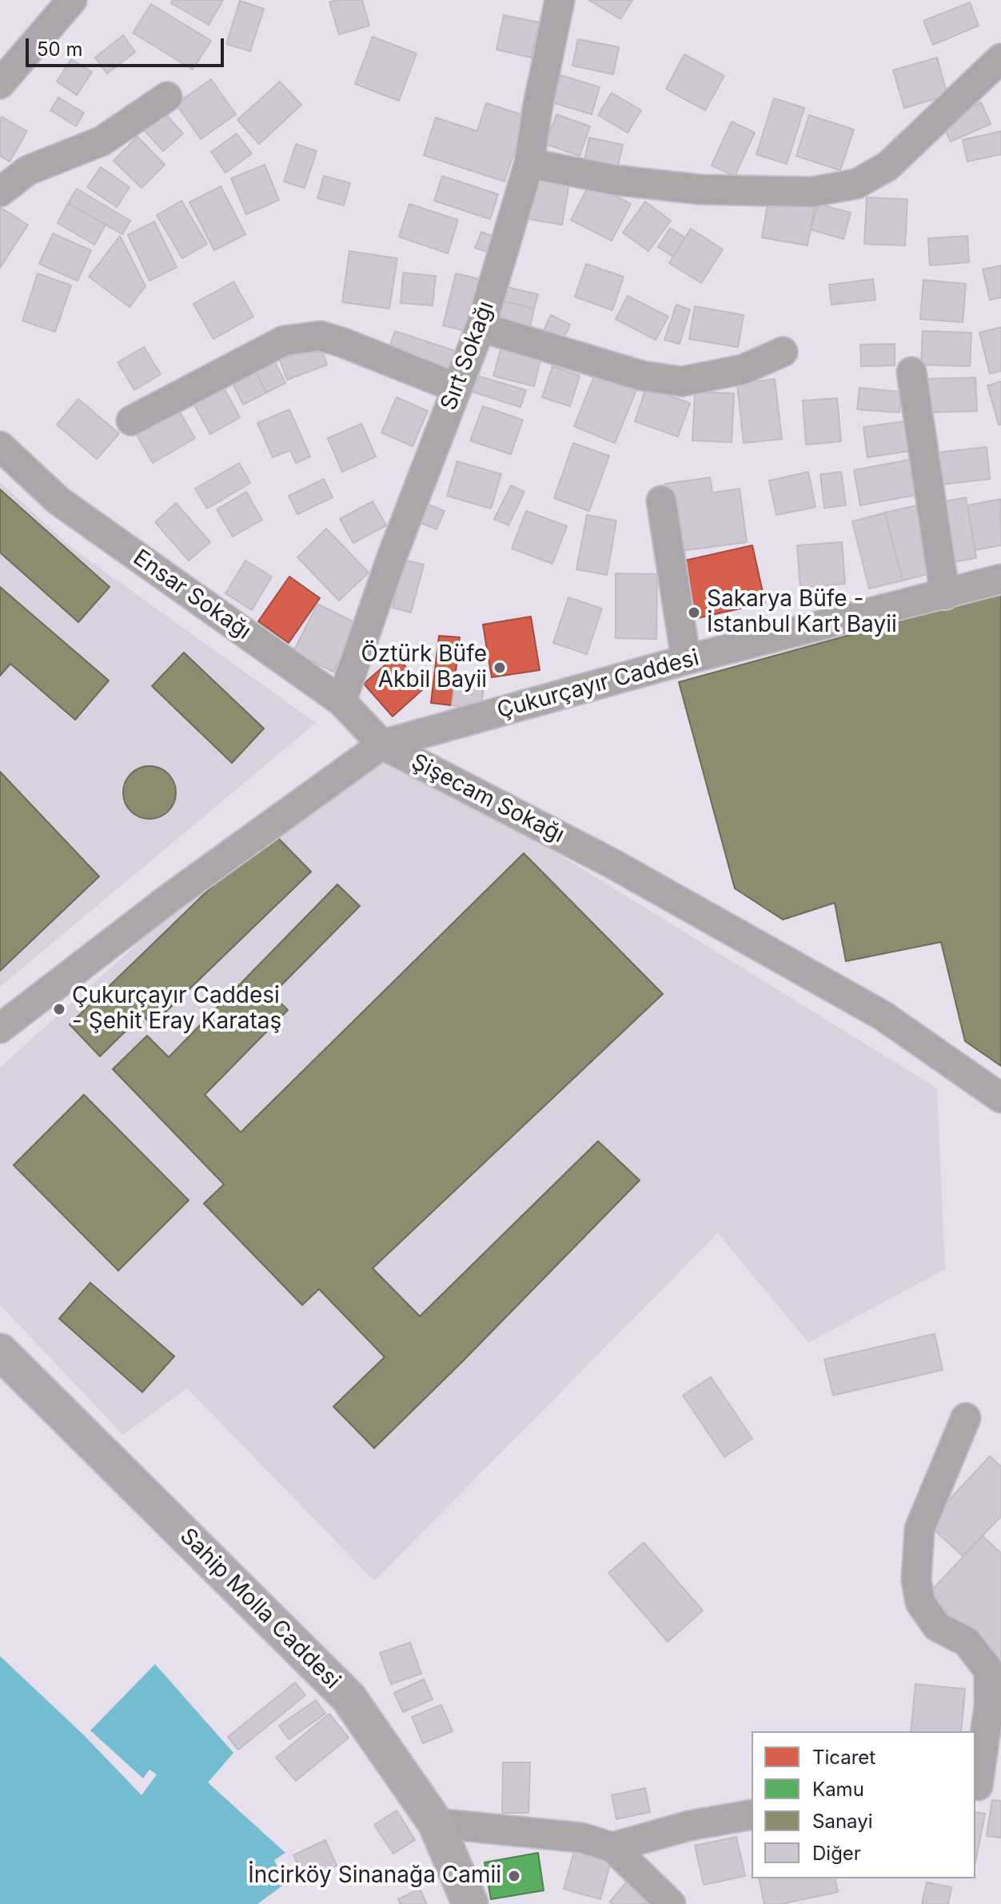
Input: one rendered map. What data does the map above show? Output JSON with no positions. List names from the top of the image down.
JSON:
{
  "streets": {
    "main road": ["Sahip Molla Caddesi"],
    "street": [
      "Sırt Sokağı",
      "Ensar Sokağı",
      "Çukurçayır Caddesi",
      "Şişecam Sokağı"
    ]
  },
  "crossings": [
    ["Sırt Sokağı", "Ensar Sokağı"],
    ["Ensar Sokağı", "Çukurçayır Caddesi"],
    ["Ensar Sokağı", "Şişecam Sokağı"],
    ["Çukurçayır Caddesi", "Şişecam Sokağı"]
  ],
  "places": [
    "Sakarya Büfe - İstanbul Kart Bayii",
    "Öztürk Büfe Akbil Bayii",
    "Çukurçayır Caddesi - Şehit Eray Karataş",
    "İncirköy Sinanağa Camii"
  ],
  "legend": [
    "Ticaret",
    "Kamu",
    "Sanayi",
    "Diğer"
  ],
  "scale_bar": "50 m"
}
